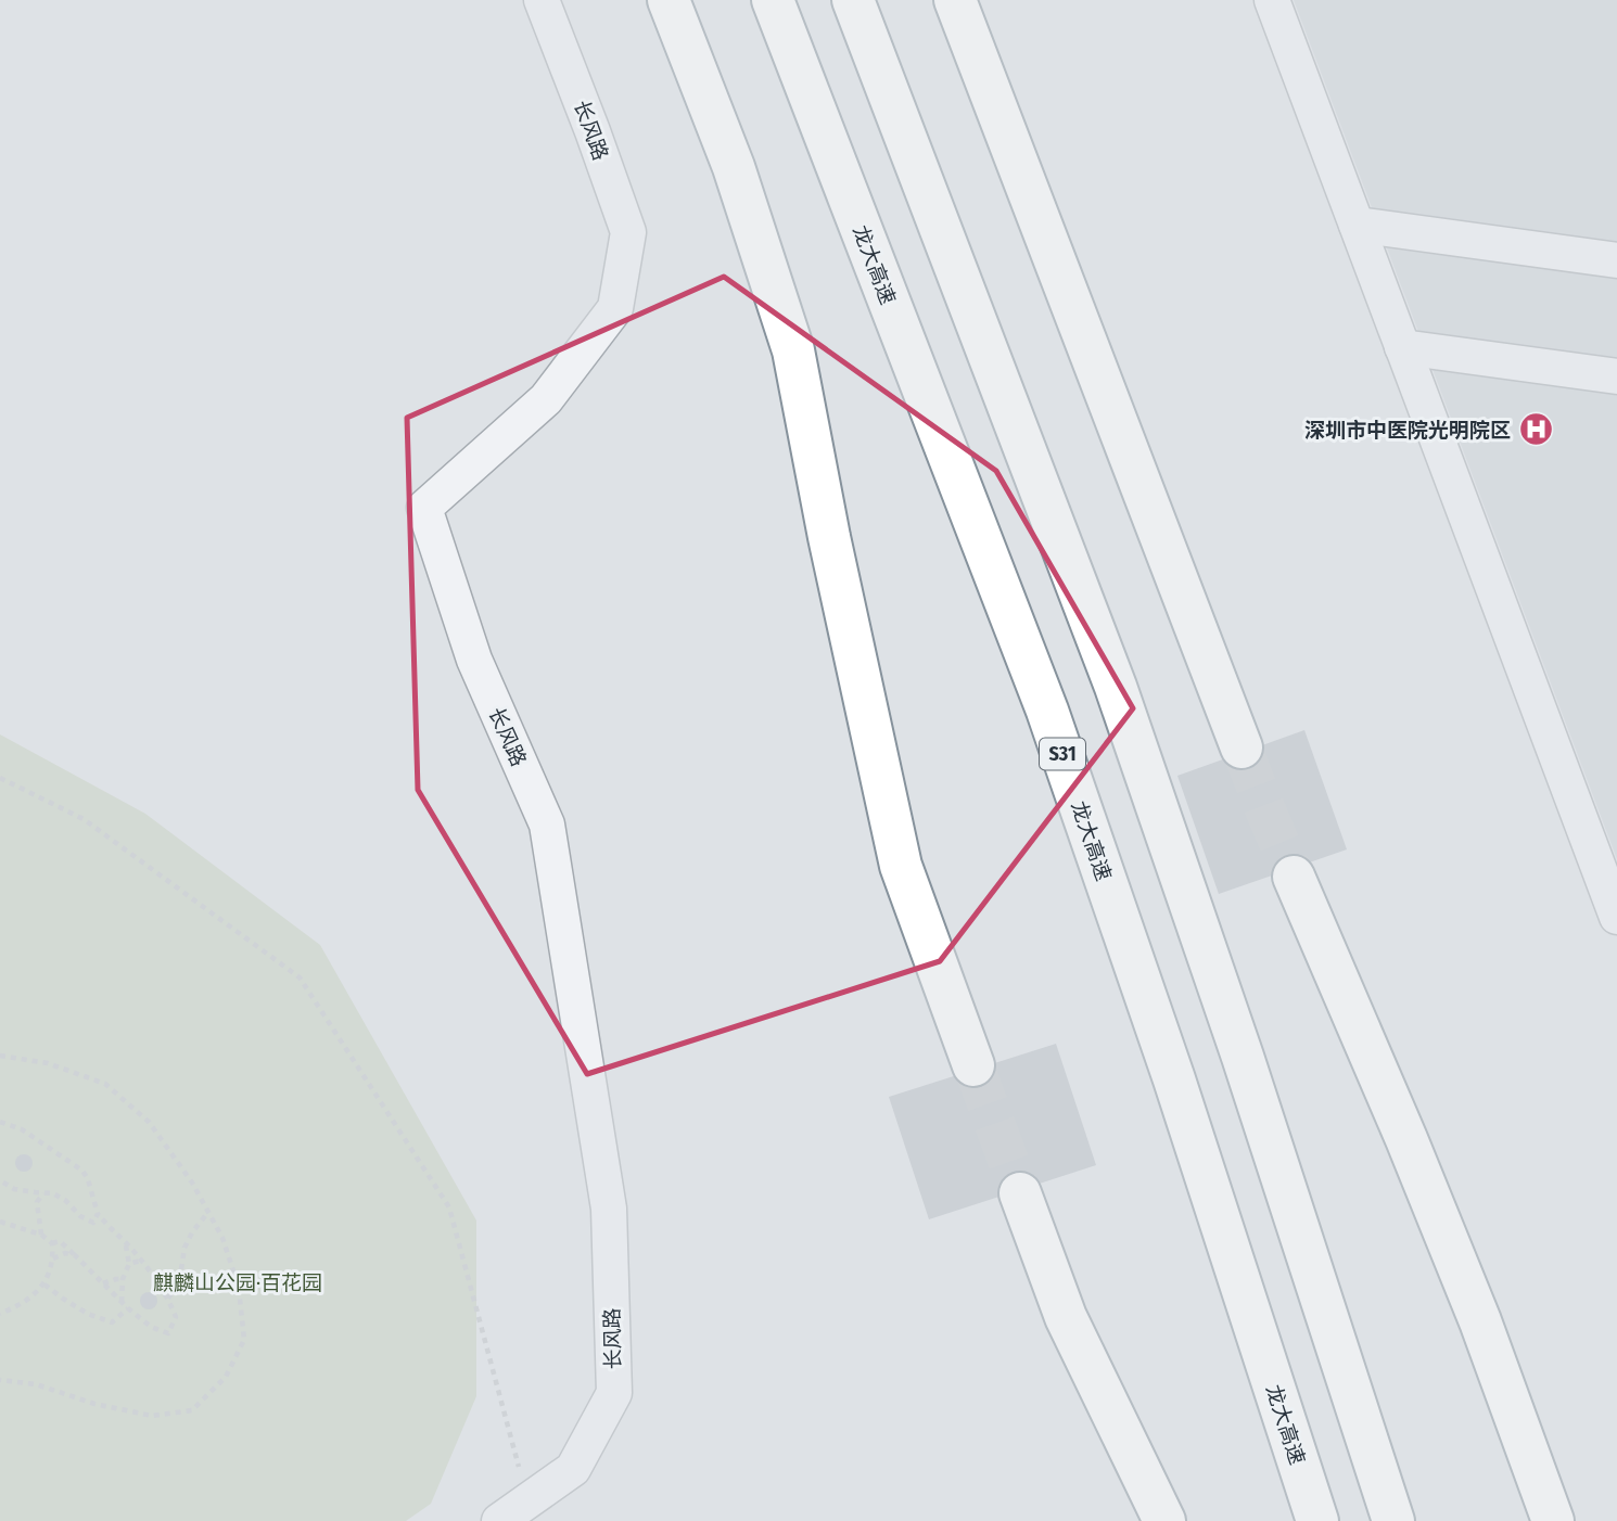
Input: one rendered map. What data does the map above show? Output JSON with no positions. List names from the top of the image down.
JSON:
{
  "streets": {
    "highway": ["龙大高速", "S31"],
    "street": ["长风路"]
  },
  "parks": ["麒麟山公园·百花园"],
  "places": {
    "hospital": ["深圳市中医院光明院区"]
  }
}
